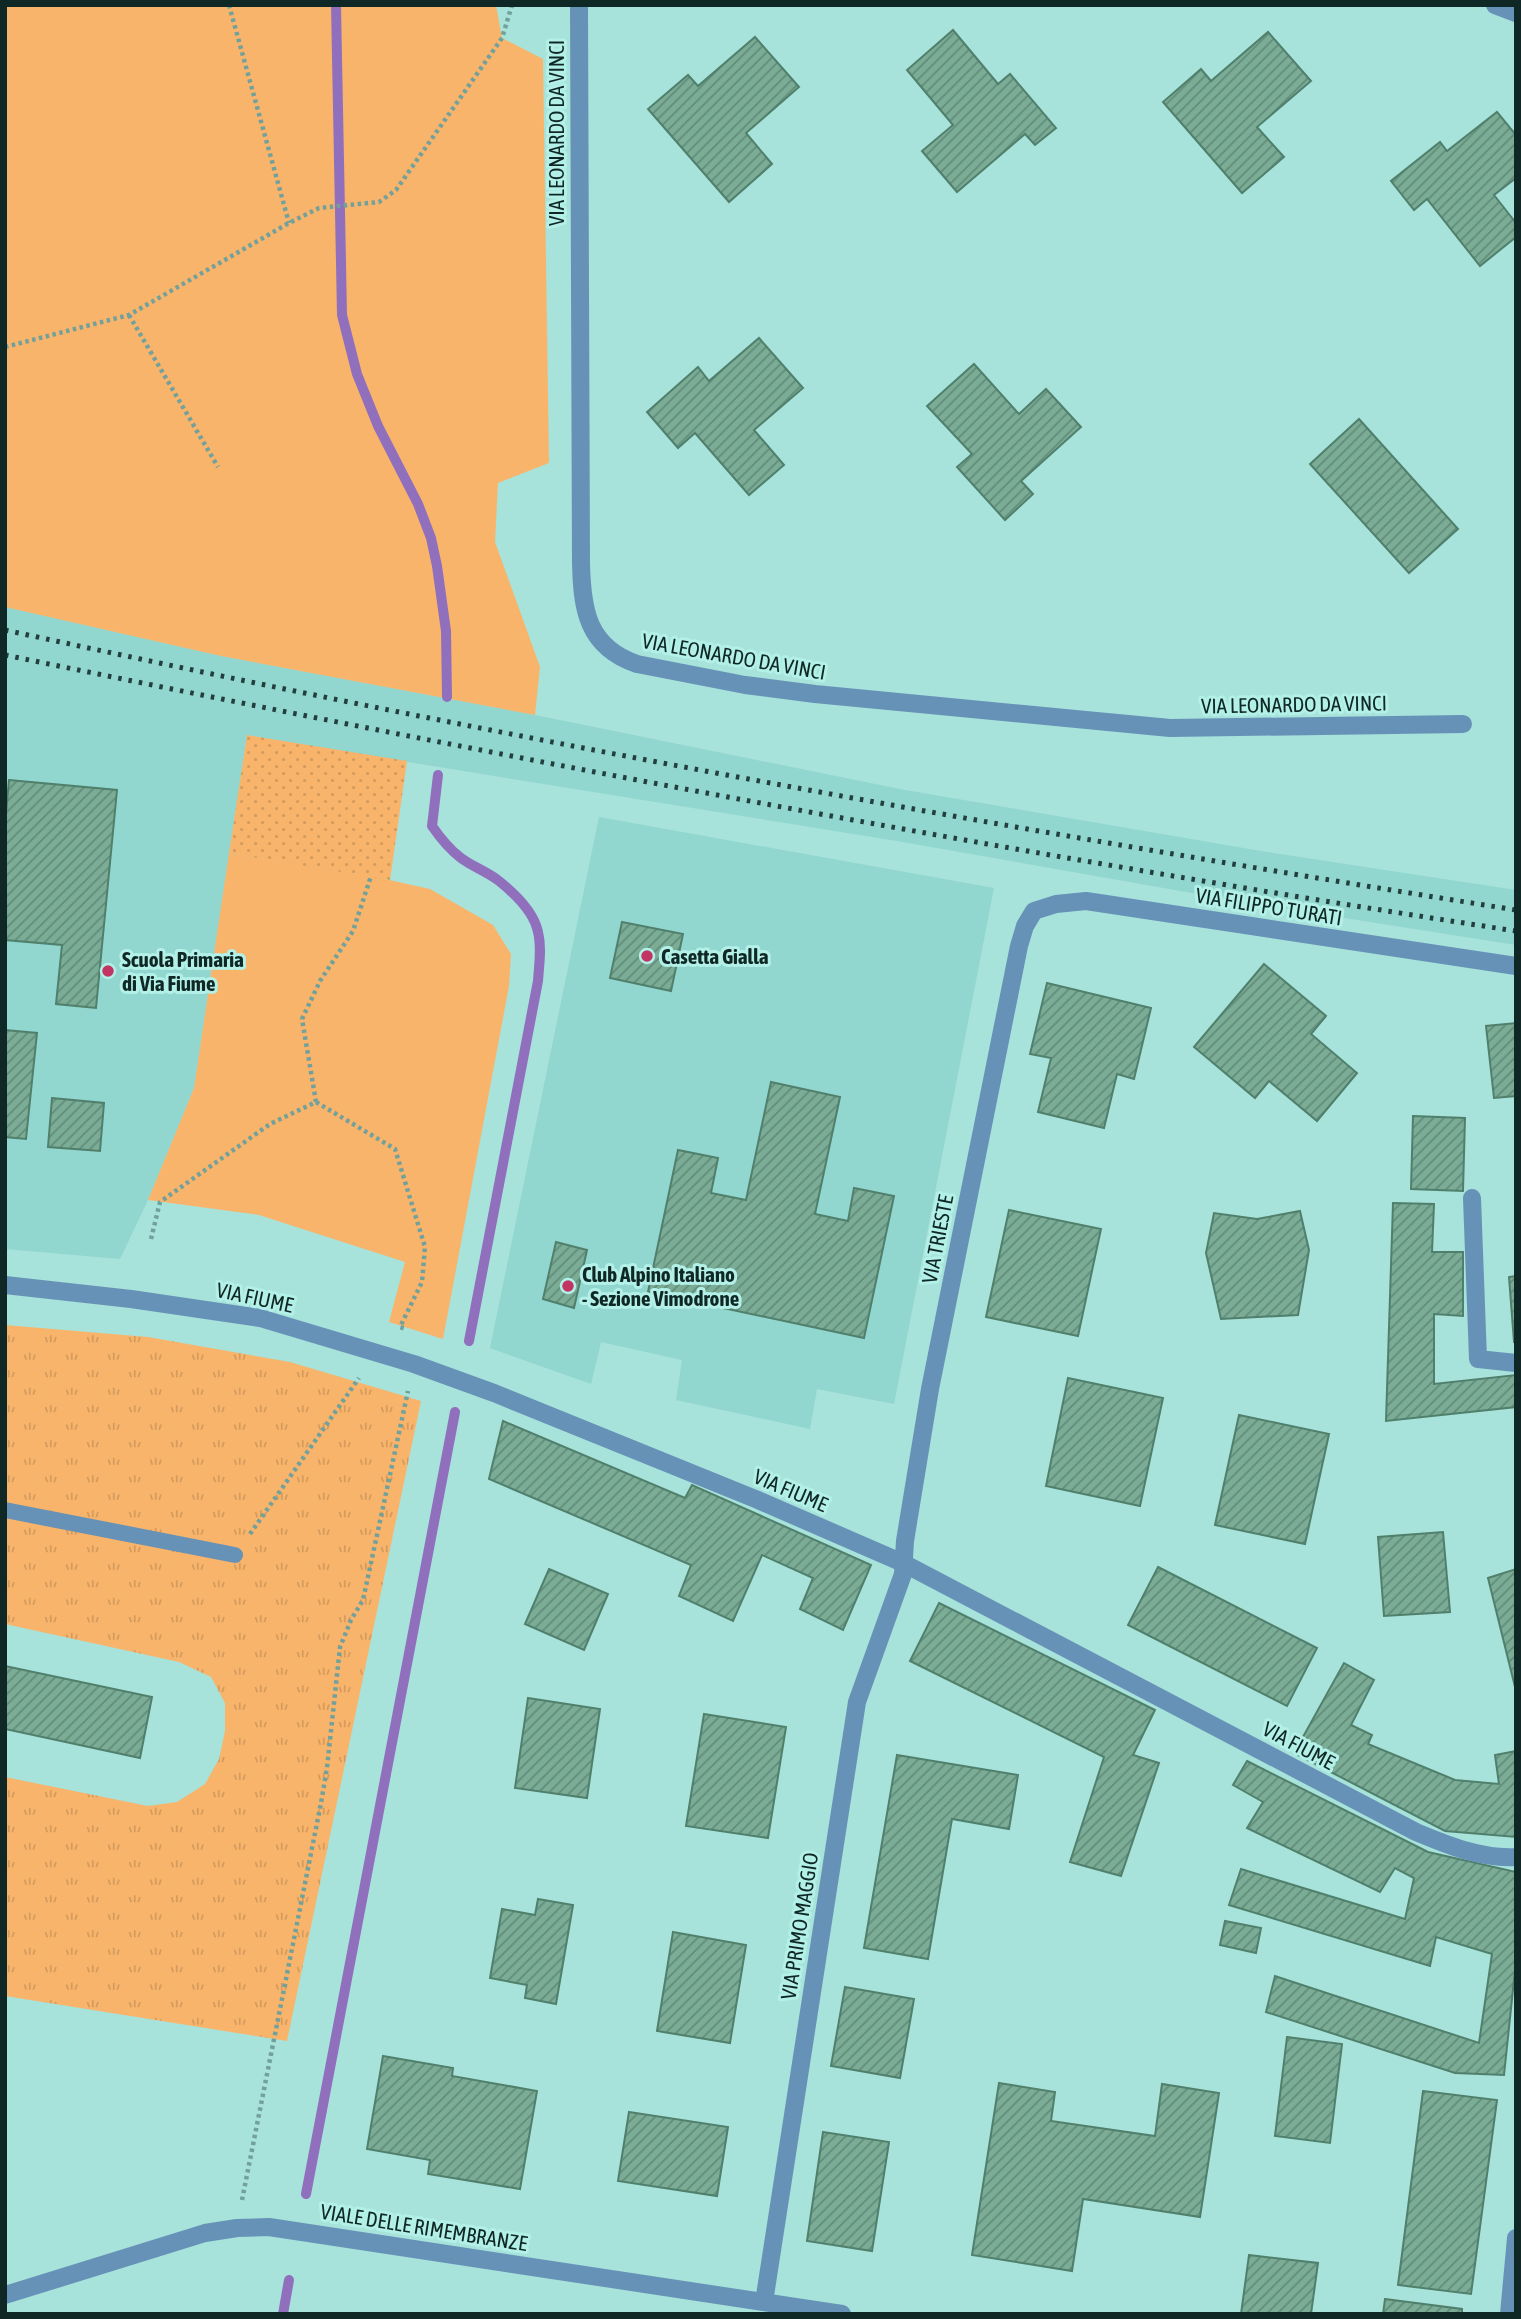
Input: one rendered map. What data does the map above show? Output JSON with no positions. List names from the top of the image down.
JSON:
{
  "streets": {
    "street": [
      "VIA LEONARDO DA VINCI",
      "VIA FILIPPO TURATI",
      "VIA TRIESTE",
      "VIA FIUME",
      "VIA PRIMO MAGGIO",
      "VIALE DELLE RIMEMBRANZE"
    ]
  },
  "crossings": [
    ["VIA FILIPPO TURATI", "VIA TRIESTE"],
    ["VIA TRIESTE", "VIA FIUME"],
    ["VIA TRIESTE", "VIA PRIMO MAGGIO"],
    ["VIA FIUME", "VIA PRIMO MAGGIO"],
    ["VIA PRIMO MAGGIO", "VIALE DELLE RIMEMBRANZE"]
  ],
  "places": ["Casetta Gialla", "Scuola Primaria di Via Fiume", "Club Alpino Italiano - Sezione Vimodrone"]
}
